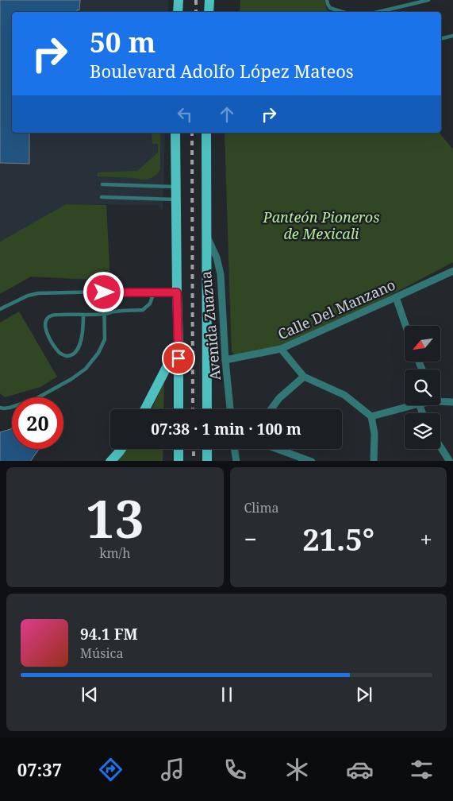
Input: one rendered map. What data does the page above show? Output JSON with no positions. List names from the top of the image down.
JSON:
{
  "streets": {
    "street": ["Calle Del Manzano", "Avenida Zuazua"]
  },
  "crossings": [
    ["Calle Del Manzano", "Avenida Zuazua"]
  ],
  "parks": ["Panteón Pioneros de Mexicali"],
  "north": "bottom left",
  "page": {
    "turn": ["50 m", "Boulevard Adolfo López Mateos"],
    "limit": "20",
    "trip": "07:38 · 1 min · 100 m",
    "tile": [
      ["13", "km/h"],
      "Clima"
    ],
    "heat": ["−", "21.5°", "+"],
    "song": ["94.1 FM", "Música"],
    "tabs": "07:37"
  }
}
